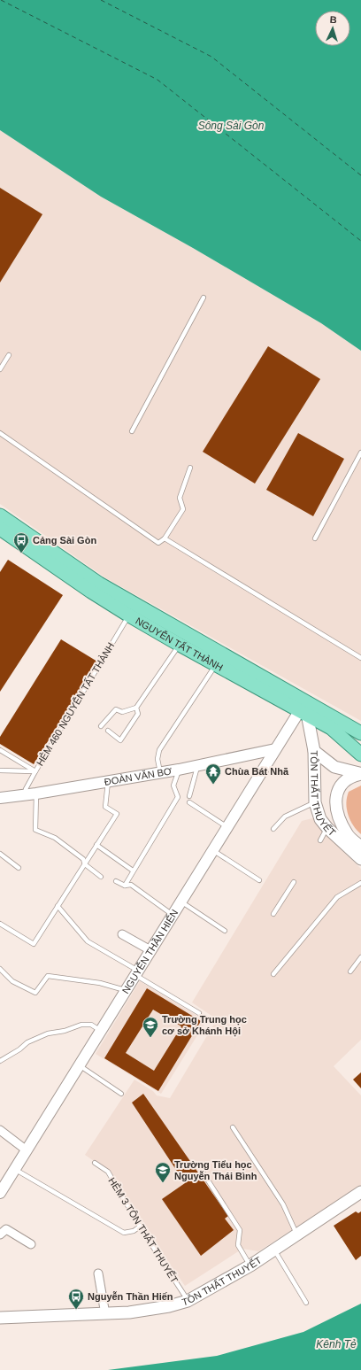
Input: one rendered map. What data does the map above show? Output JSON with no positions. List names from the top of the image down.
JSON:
{
  "streets": {
    "main road": ["NGUYỄN TẤT THÀNH", "TÔN THẤT THUYẾT"],
    "street": ["ĐOÀN VĂN BƠ", "NGUYỄN THẦN HIẾN"],
    "lane": ["HẺM 460 NGUYỄN TẤT THÀNH", "HẺM 3 TÔN THẤT THUYẾT"]
  },
  "crossings": [
    ["NGUYỄN TẤT THÀNH", "HẺM 460 NGUYỄN TẤT THÀNH"],
    ["NGUYỄN TẤT THÀNH", "TÔN THẤT THUYẾT"],
    ["NGUYỄN TẤT THÀNH", "NGUYỄN THẦN HIẾN"],
    ["HẺM 460 NGUYỄN TẤT THÀNH", "ĐOÀN VĂN BƠ"],
    ["ĐOÀN VĂN BƠ", "NGUYỄN THẦN HIẾN"],
    ["TÔN THẤT THUYẾT", "NGUYỄN THẦN HIẾN"],
    ["TÔN THẤT THUYẾT", "HẺM 3 TÔN THẤT THUYẾT"]
  ],
  "water": ["Sông Sài Gòn", "Kênh Tẻ"],
  "places": {
    "bus stop": ["Cảng Sài Gòn", "Nguyễn Thần Hiến"],
    "temple": ["Chùa Bát Nhã"],
    "school or university": ["Trường Trung học cơ sở Khánh Hội", "Trường Tiểu học Nguyễn Thái Bình"]
  },
  "north": "top"
}
